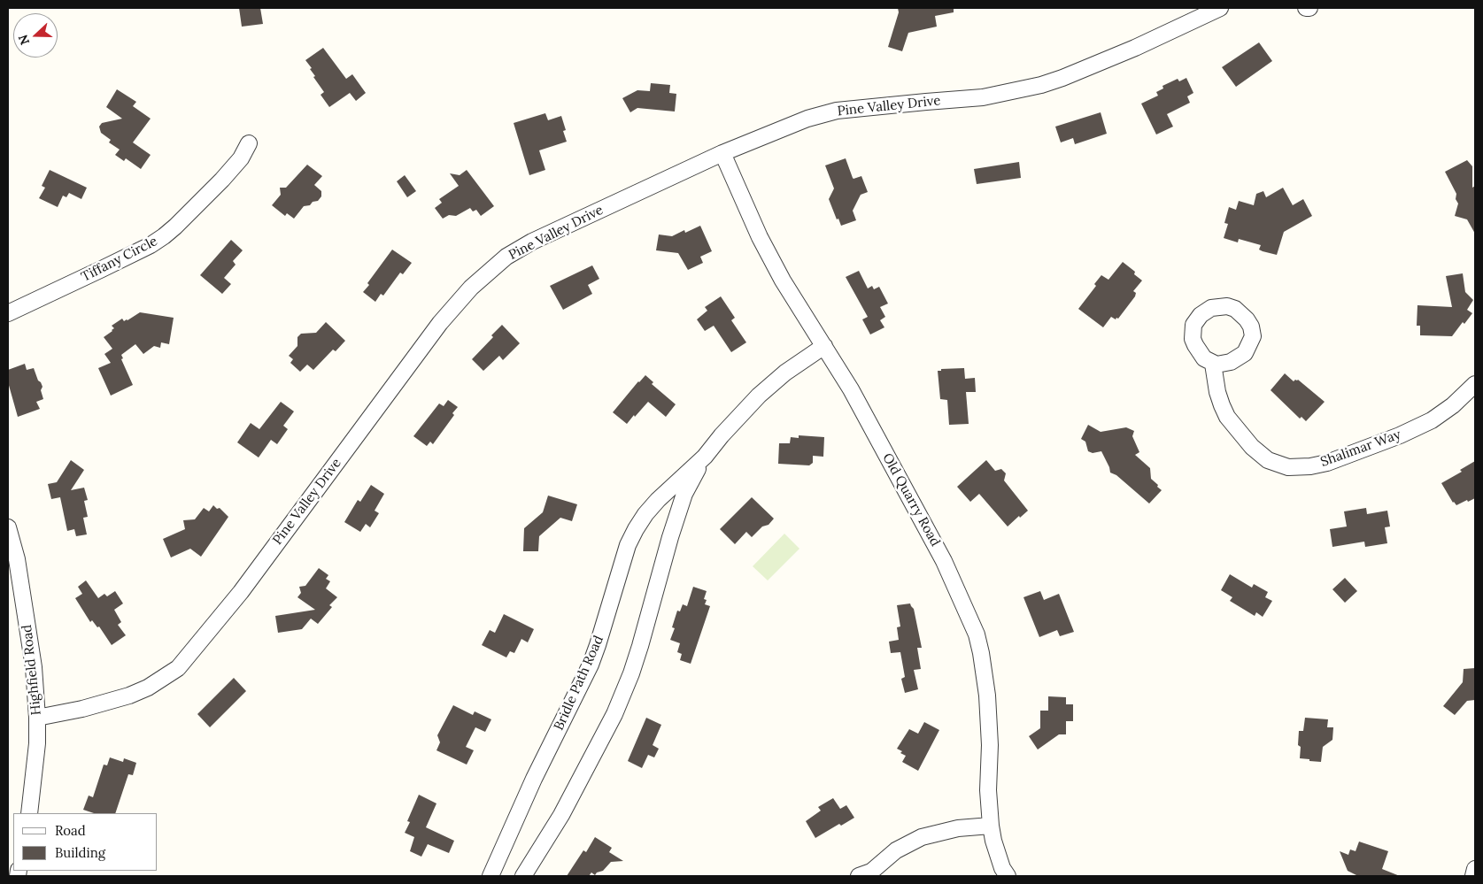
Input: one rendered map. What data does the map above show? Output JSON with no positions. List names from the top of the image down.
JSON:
{
  "streets": {
    "street": [
      "Pine Valley Drive",
      "Tiffany Circle",
      "Shalimar Way",
      "Old Quarry Road",
      "Highfield Road",
      "Bridle Path Road"
    ]
  },
  "crossings": [
    ["Pine Valley Drive", "Old Quarry Road"],
    ["Pine Valley Drive", "Highfield Road"],
    ["Old Quarry Road", "Bridle Path Road"]
  ],
  "legend": ["Road", "Building"],
  "north": "left"
}
